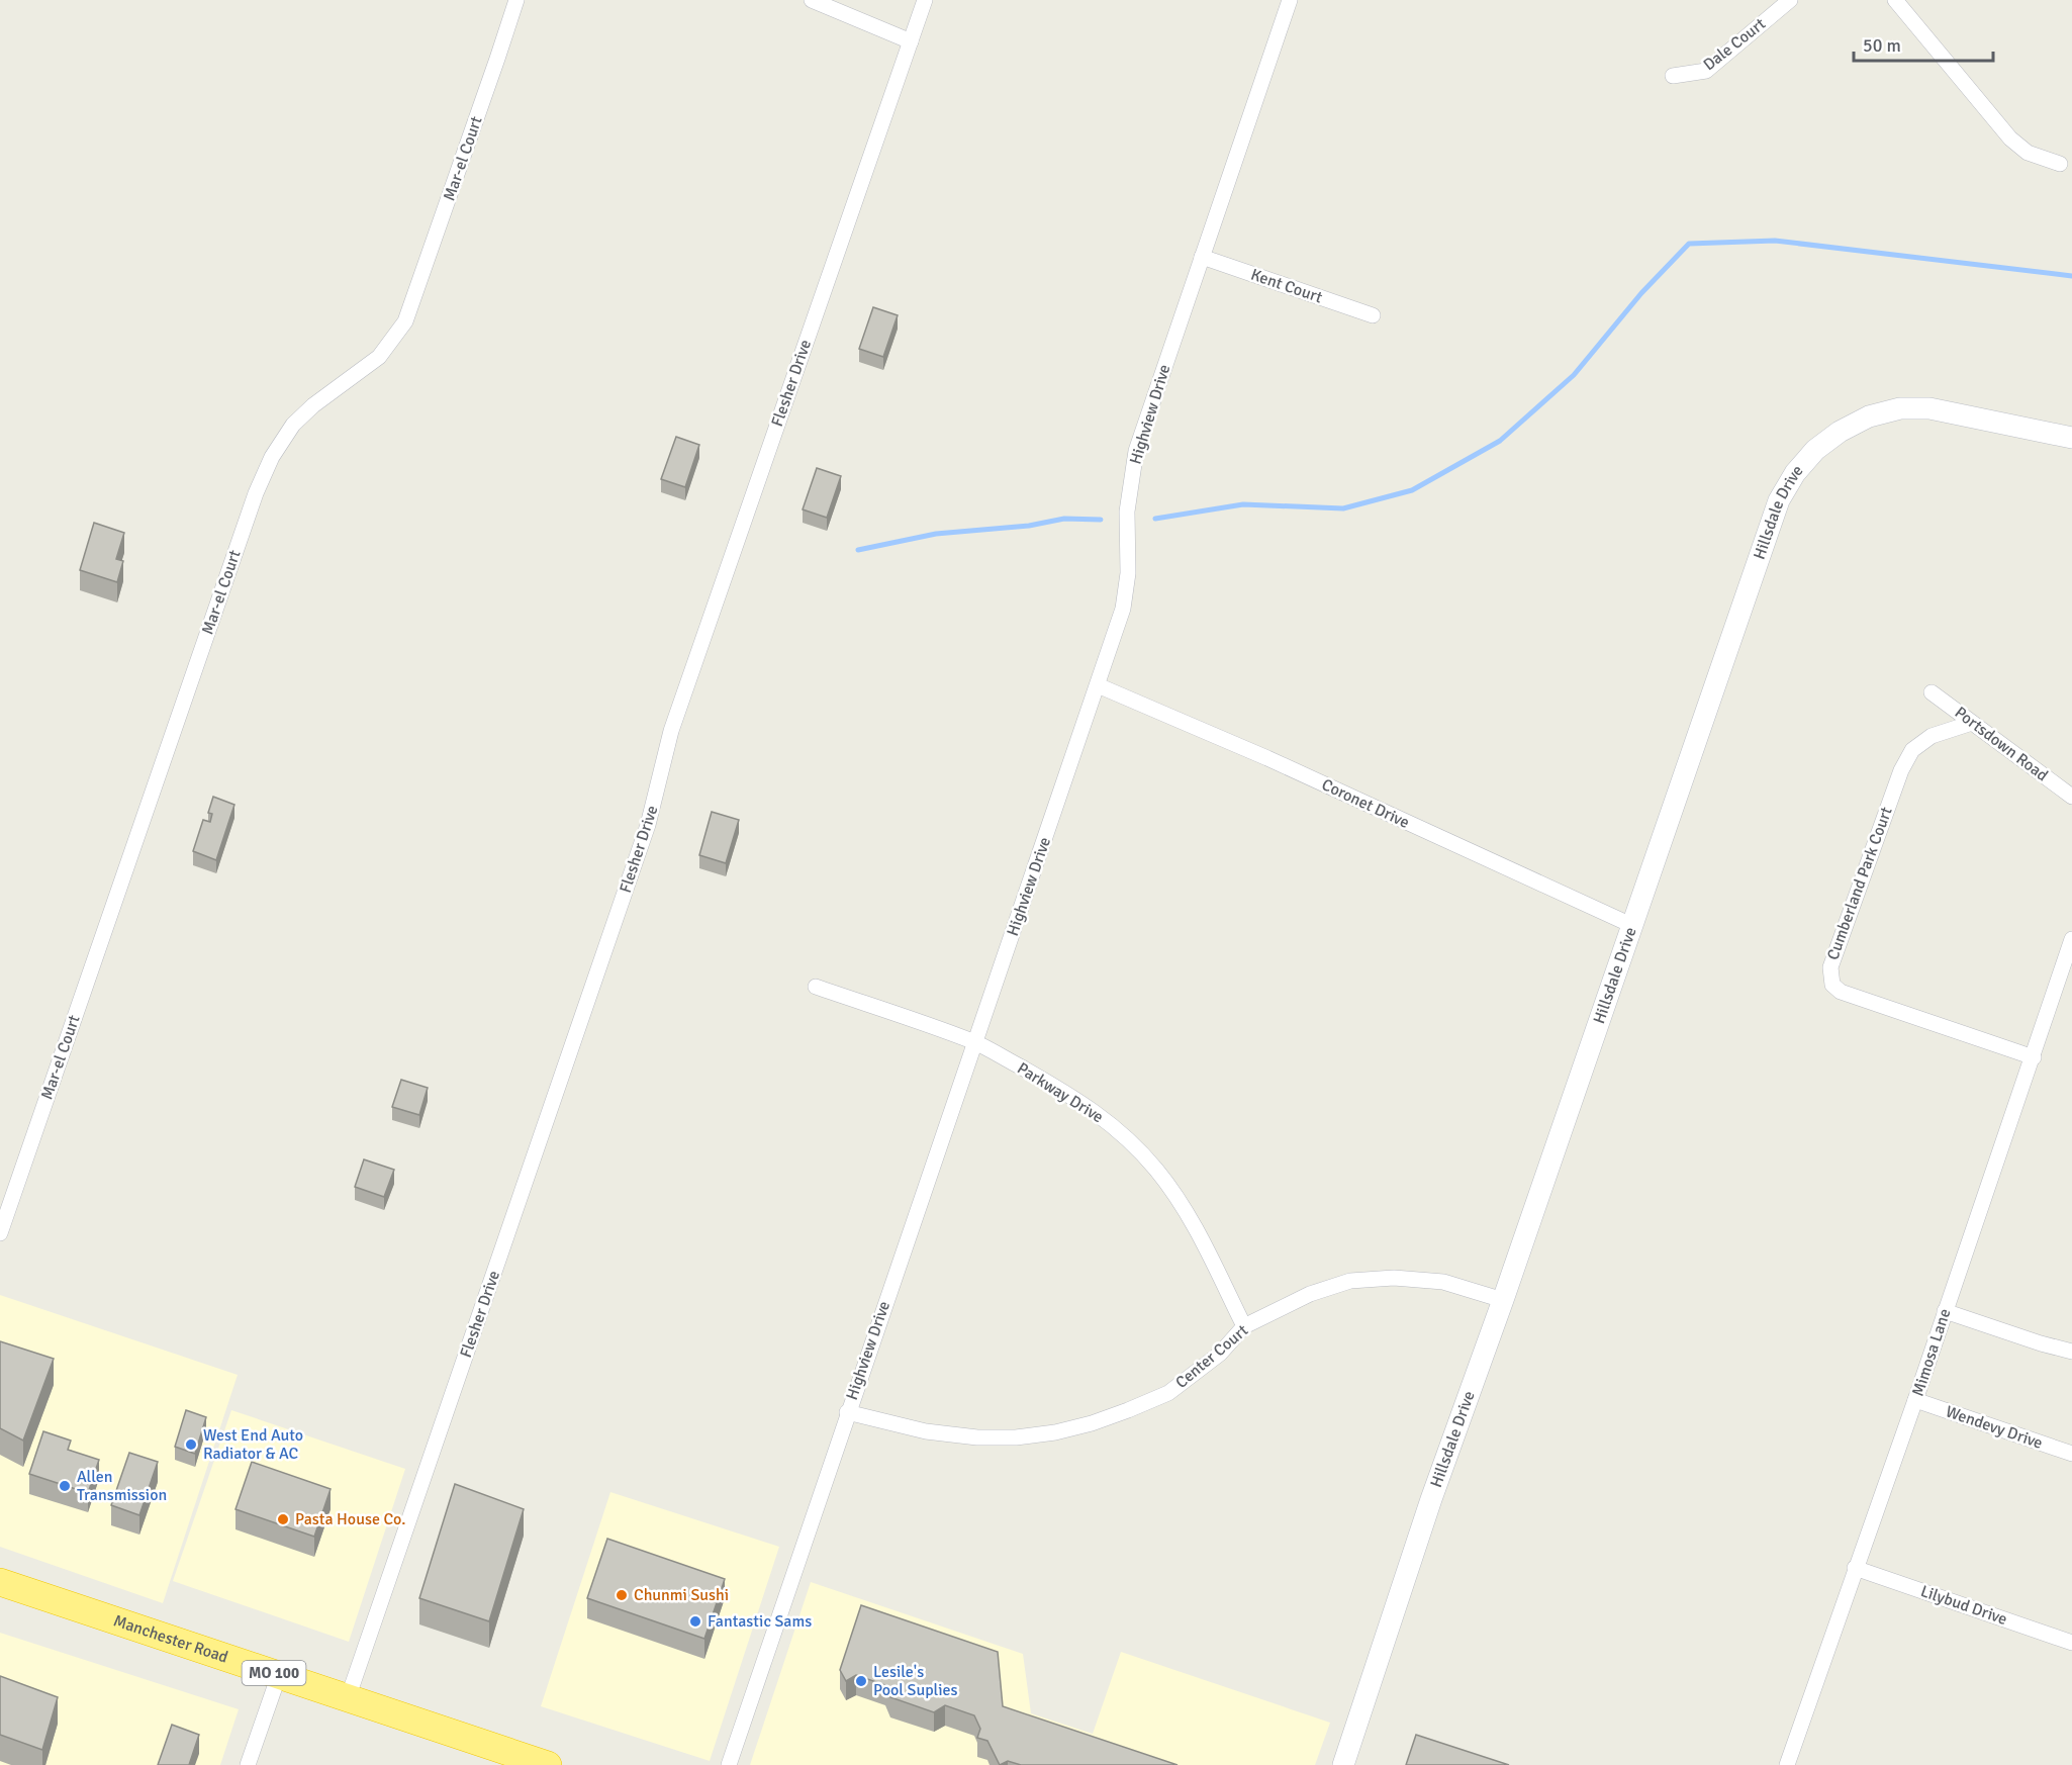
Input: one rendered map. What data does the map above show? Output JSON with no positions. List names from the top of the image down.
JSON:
{
  "streets": {
    "highway": ["Manchester Road", "MO 100"],
    "street": [
      "Dale Court",
      "Mar-el Court",
      "Kent Court",
      "Flesher Drive",
      "Highview Drive",
      "Hillsdale Drive",
      "Portsdown Road",
      "Coronet Drive",
      "Cumberland Park Court",
      "Parkway Drive",
      "Mimosa Lane",
      "Center Court",
      "Wendevy Drive",
      "Lilybud Drive"
    ]
  },
  "crossings": [
    ["Kent Court", "Highview Drive"],
    ["Flesher Drive", "Manchester Road"],
    ["Highview Drive", "Coronet Drive"],
    ["Highview Drive", "Parkway Drive"],
    ["Highview Drive", "Center Court"],
    ["Hillsdale Drive", "Coronet Drive"],
    ["Hillsdale Drive", "Center Court"],
    ["Portsdown Road", "Cumberland Park Court"],
    ["Cumberland Park Court", "Mimosa Lane"],
    ["Parkway Drive", "Center Court"],
    ["Mimosa Lane", "Wendevy Drive"],
    ["Mimosa Lane", "Lilybud Drive"]
  ],
  "places": [
    "West End Auto Radiator & AC",
    "Allen Transmission",
    "Pasta House Co.",
    "Chunmi Sushi",
    "Fantastic Sams",
    "Lesile's Pool Suplies"
  ],
  "scale_bar": "50 m"
}
